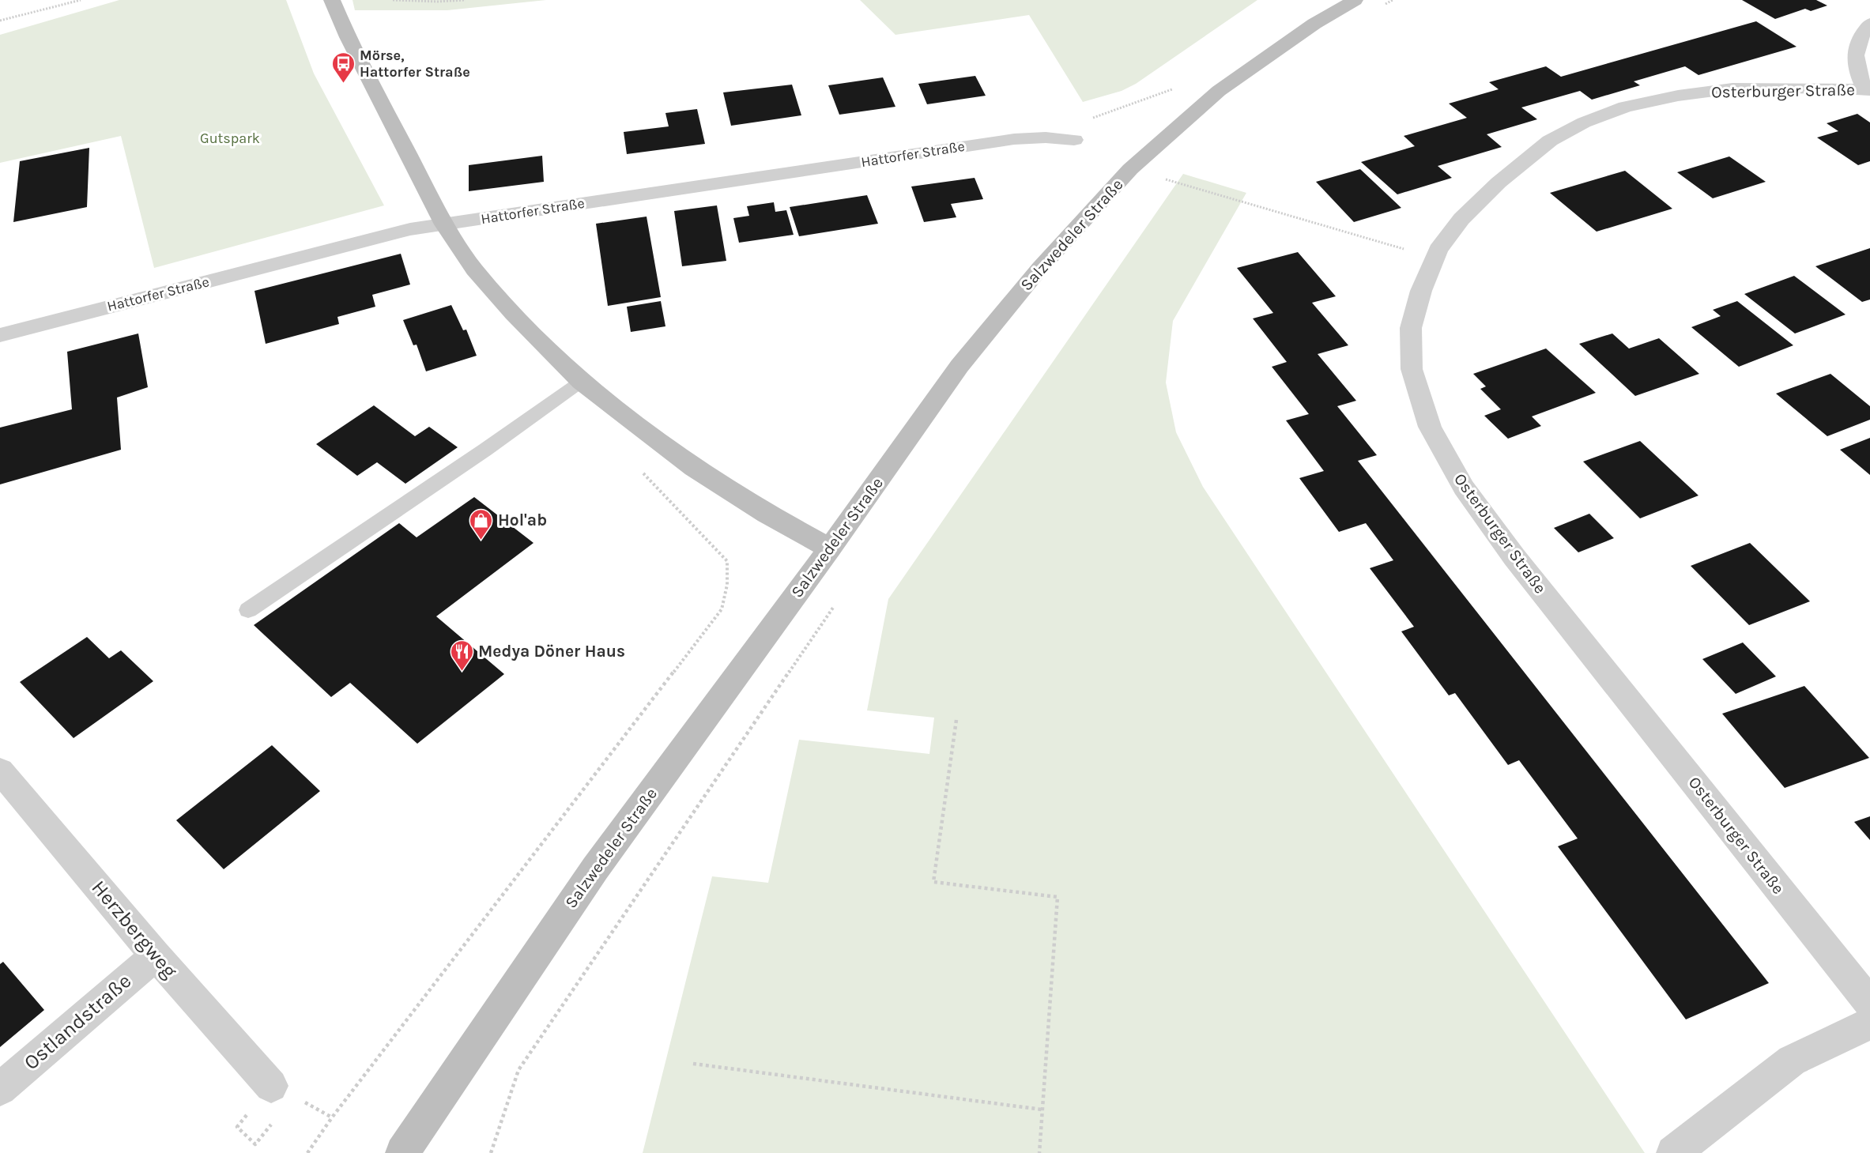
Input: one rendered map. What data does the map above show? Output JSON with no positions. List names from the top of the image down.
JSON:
{
  "streets": {
    "street": [
      "Osterburger Straße",
      "Hattorfer Straße",
      "Salzwedeler Straße",
      "Herzbergweg",
      "Ostlandstraße"
    ]
  },
  "crossings": [
    ["Herzbergweg", "Ostlandstraße"]
  ],
  "parks": ["Gutspark"],
  "places": {
    "bus stop": ["Mörse, Hattorfer Straße"],
    "shop": ["Hol'ab"],
    "restaurant": ["Medya Döner Haus"]
  }
}
